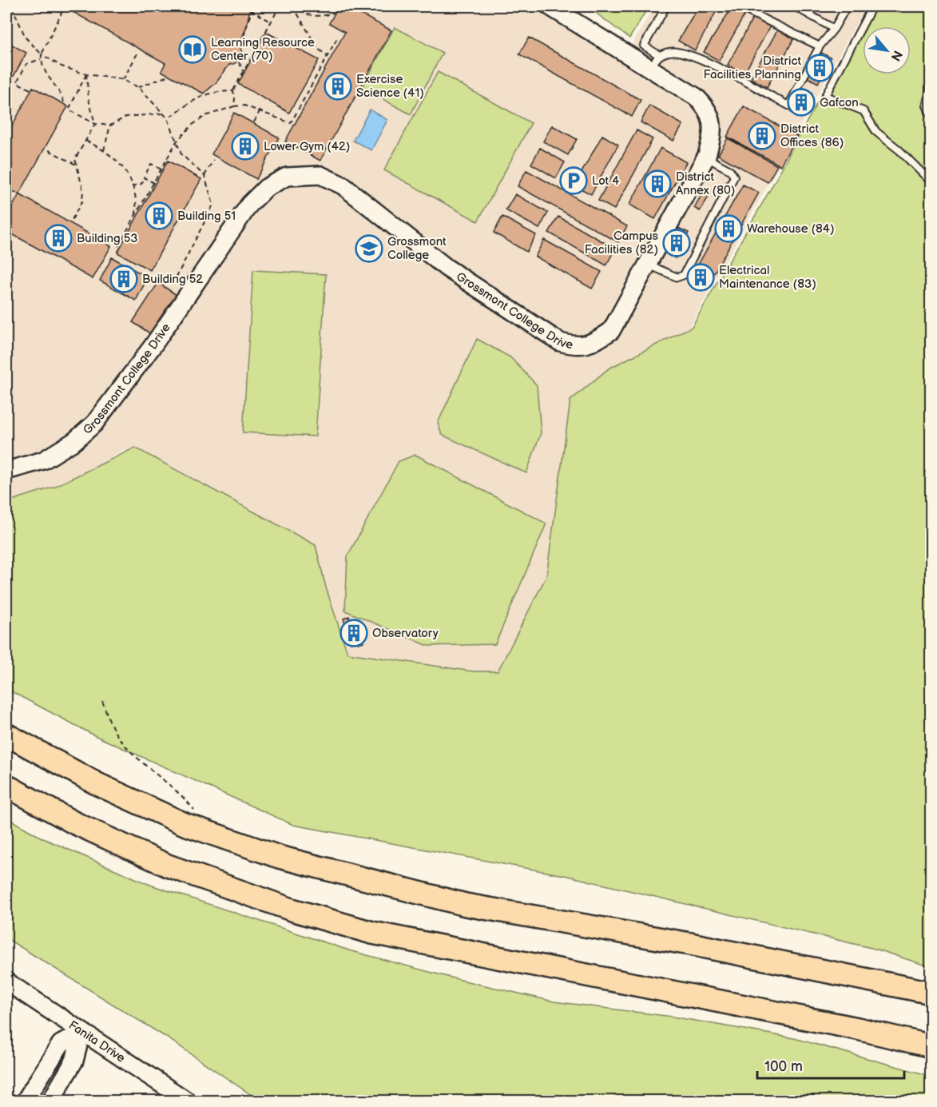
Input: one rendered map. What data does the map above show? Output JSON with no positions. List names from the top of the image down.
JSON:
{
  "streets": {
    "street": ["Grossmont College Drive", "Fanita Drive"]
  },
  "places": {
    "library": ["Learning Resource Center (70)"],
    "building": [
      "District Facilities Planning",
      "Exercise Science (41)",
      "Gafcon",
      "District Offices (86)",
      "Lower Gym (42)",
      "District Annex (80)",
      "Building 51",
      "Warehouse (84)",
      "Building 53",
      "Campus Facilities (82)",
      "Electrical Maintenance (83)",
      "Building 52",
      "Observatory"
    ],
    "parking": ["Lot 4"],
    "school or university": ["Grossmont College"]
  },
  "scale_bar": "100 m",
  "north": "bottom right"
}
